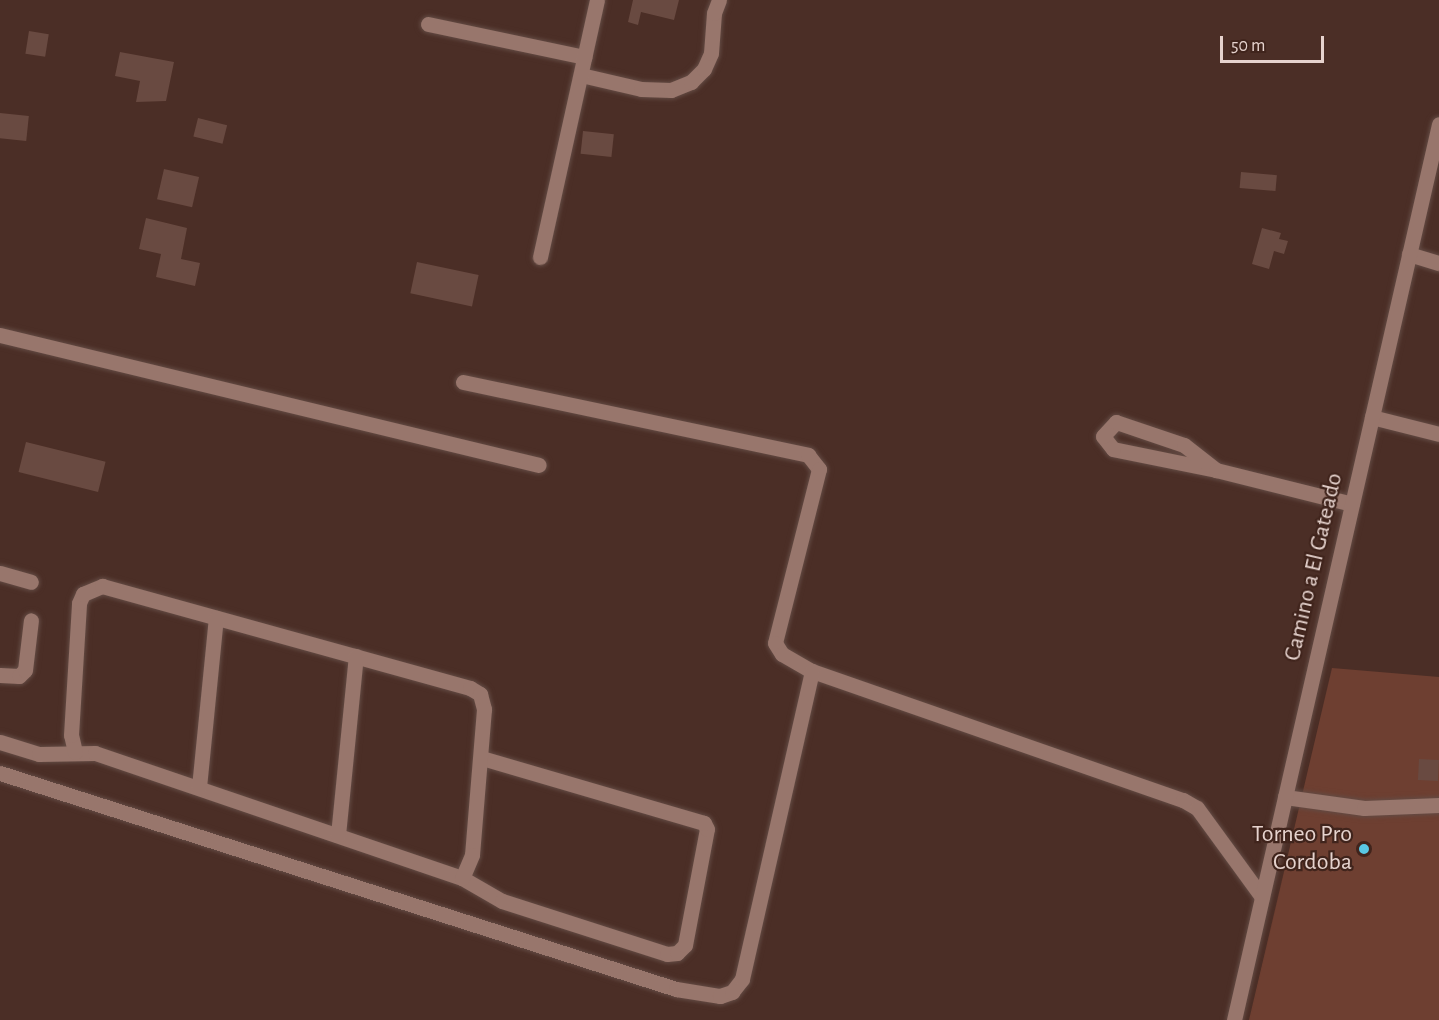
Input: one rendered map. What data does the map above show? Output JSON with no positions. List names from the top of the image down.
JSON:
{
  "streets": {
    "street": ["Camino a El Gateado"]
  },
  "places": ["Torneo Pro Cordoba"],
  "scale_bar": "50 m"
}
